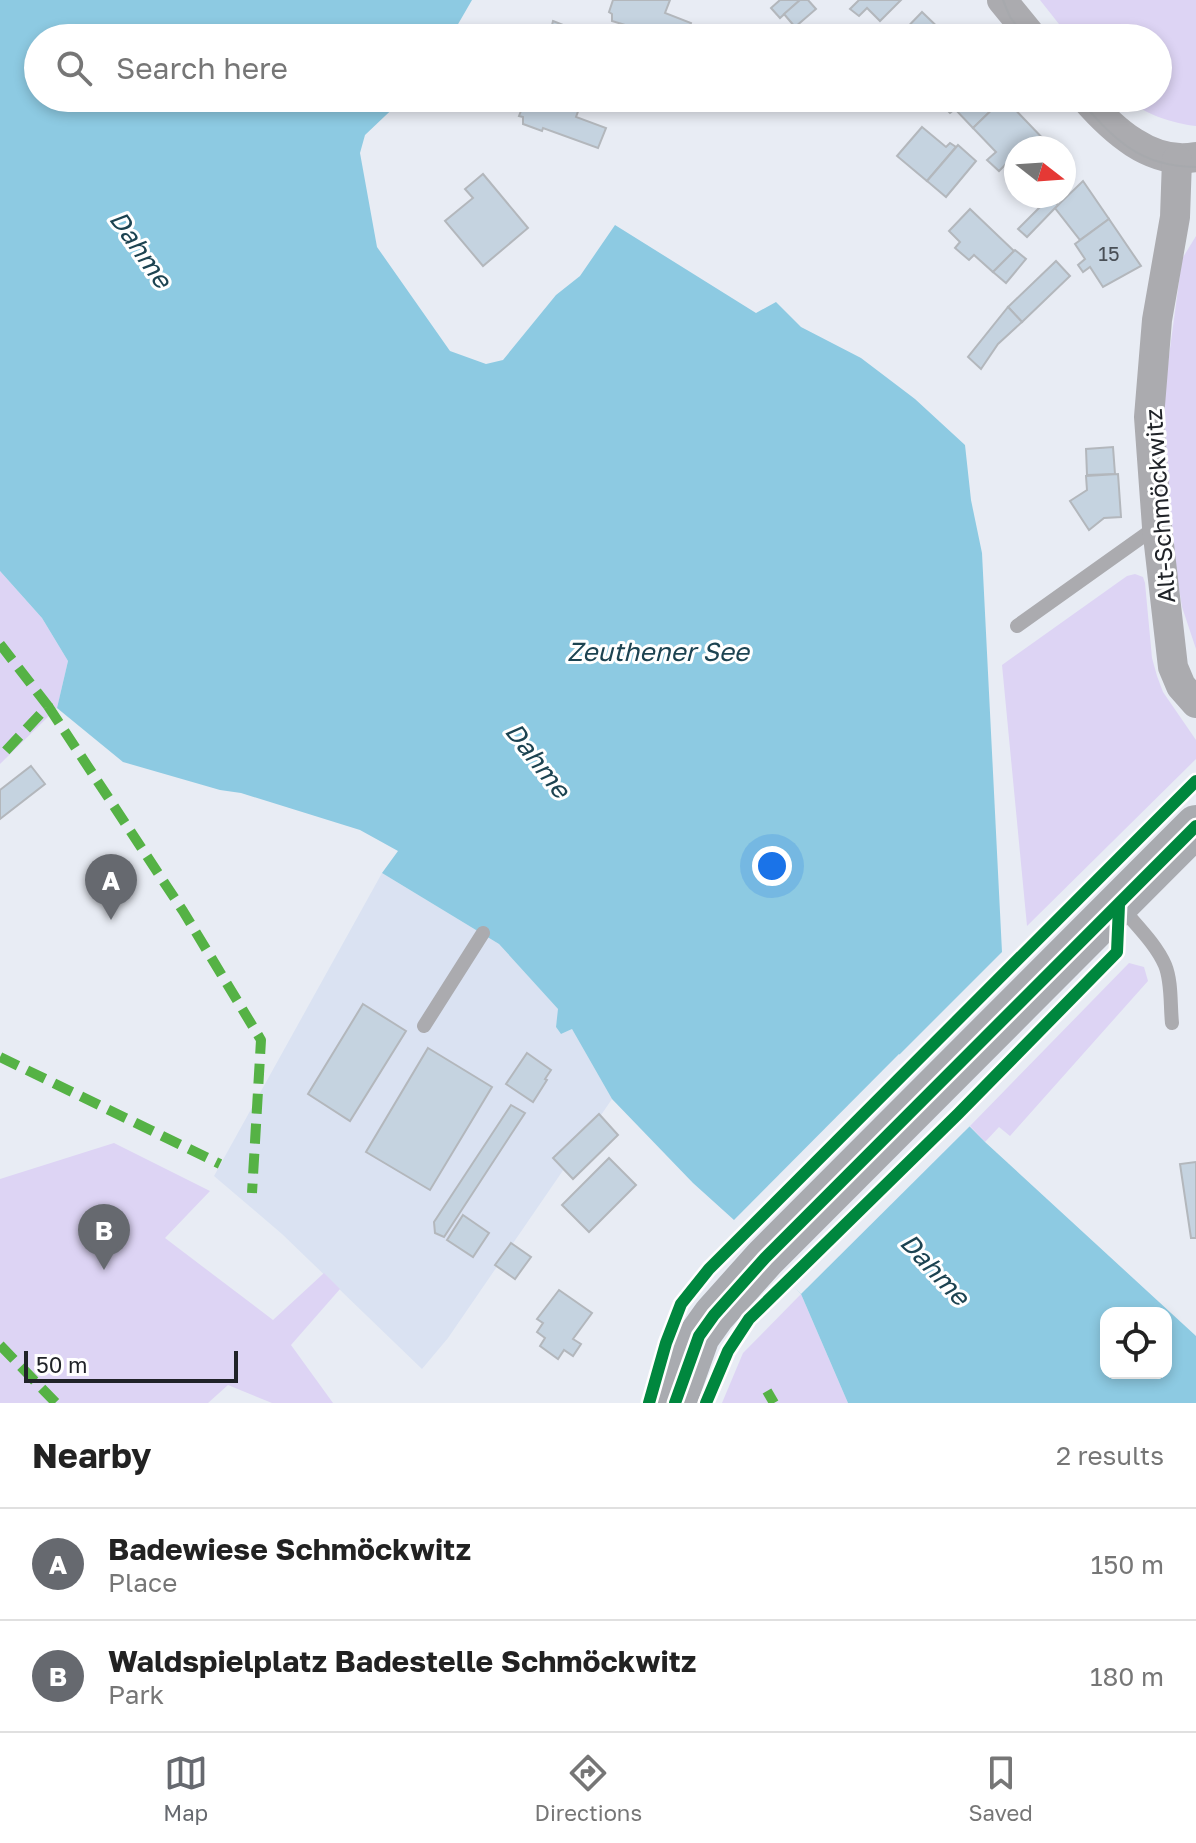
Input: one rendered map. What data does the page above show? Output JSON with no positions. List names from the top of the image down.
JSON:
{
  "streets": {
    "street": ["Alt-Schmöckwitz"]
  },
  "water": ["Dahme", "Zeuthener See"],
  "house_numbers": ["15"],
  "scale_bar": "50 m",
  "north": "right",
  "page": {
    "search": "Search here",
    "pins": ["A", "B"],
    "scale": "50 m",
    "heading": ["Nearby", "2 results"],
    "list": [
      {
        "mark": "A",
        "name": "Badewiese Schmöckwitz",
        "note": "Place",
        "value": "150 m"
      },
      {
        "mark": "B",
        "name": "Waldspielplatz Badestelle Schmöckwitz",
        "note": "Park",
        "value": "180 m"
      }
    ],
    "nav": ["Map", "Directions", "Saved"]
  }
}
